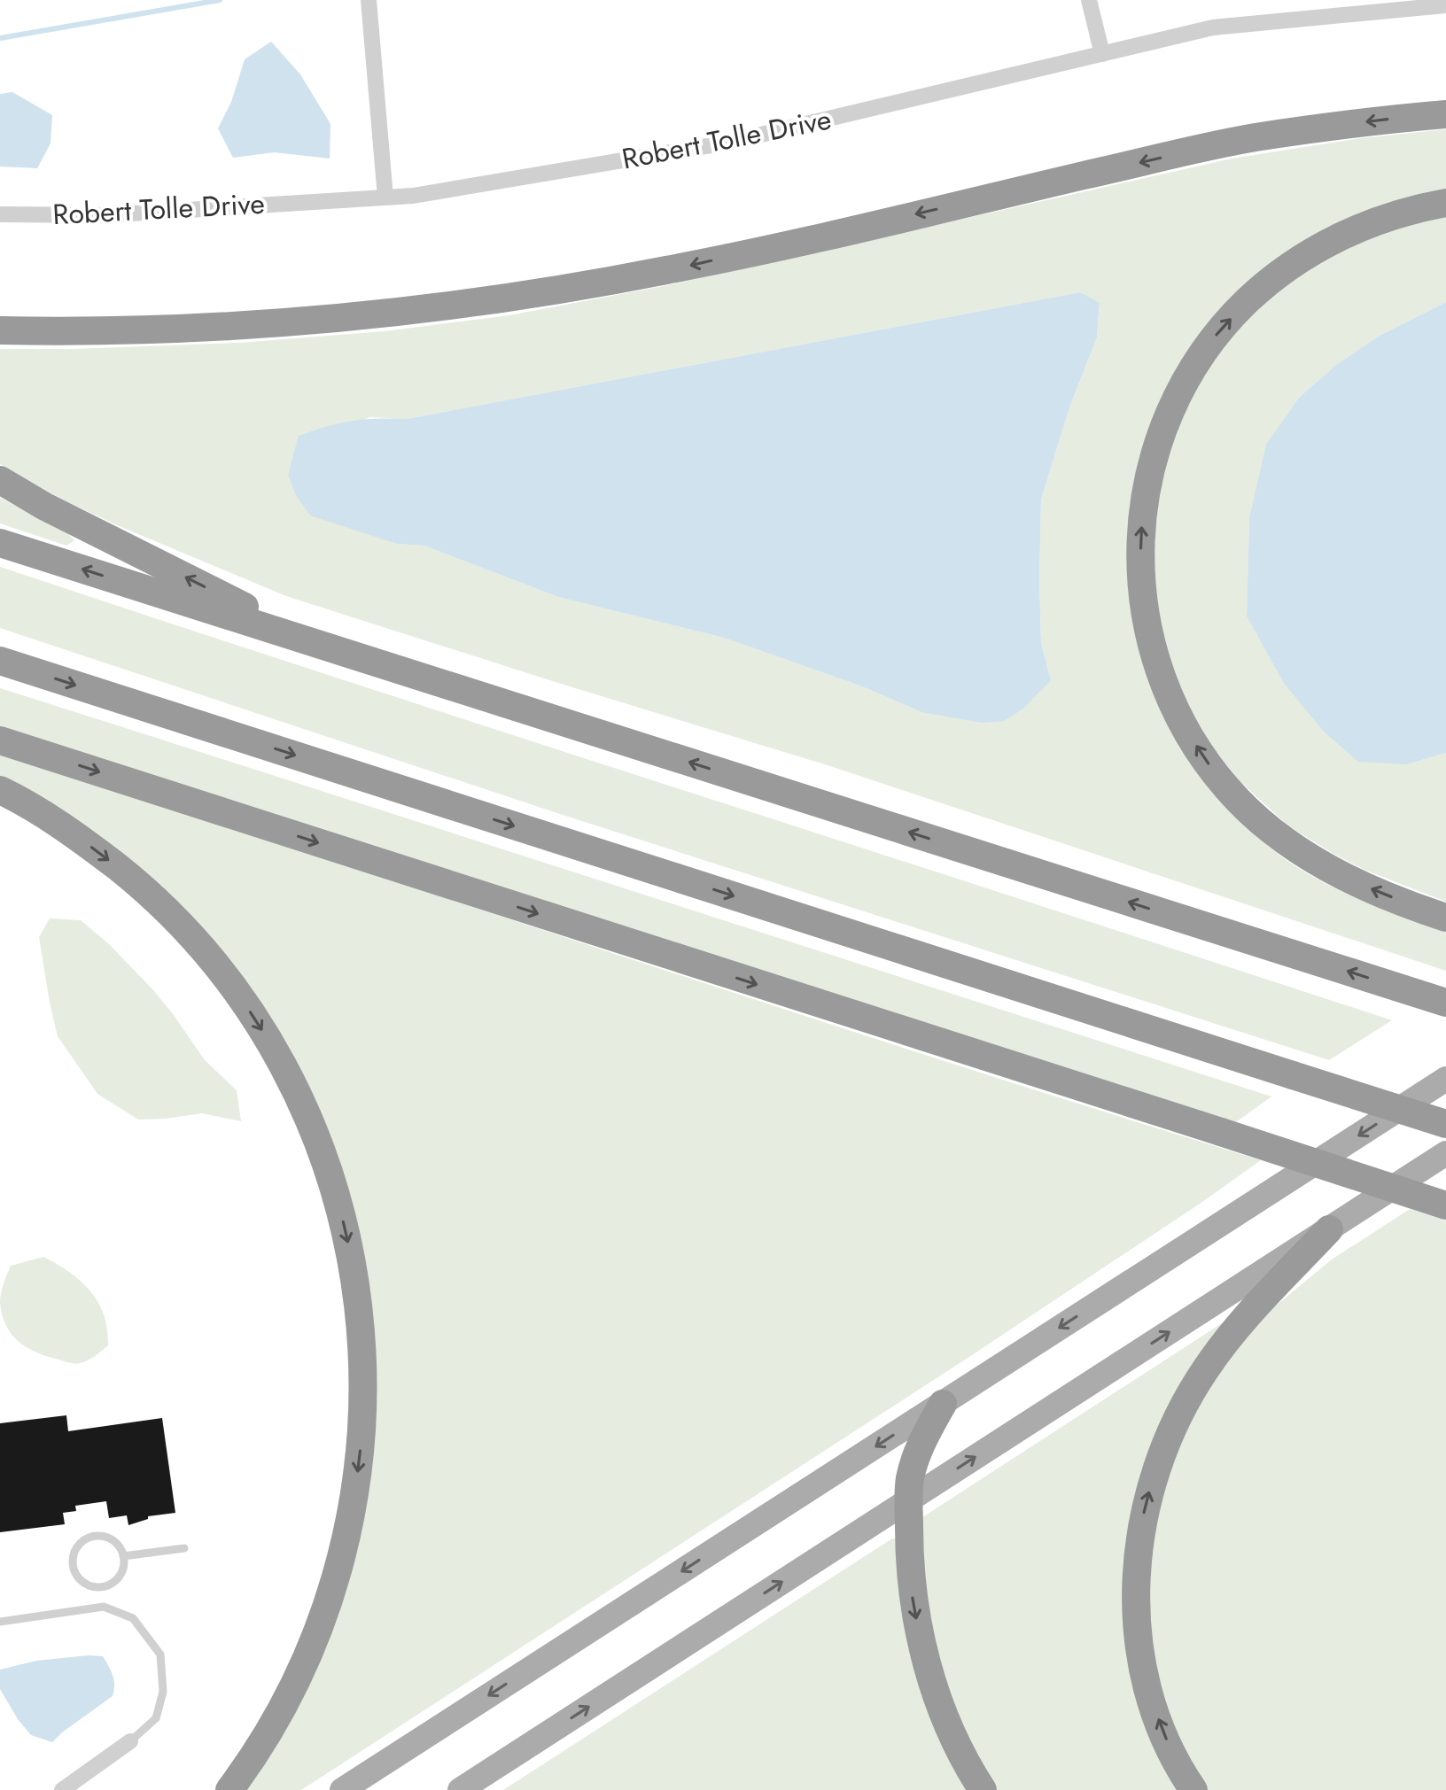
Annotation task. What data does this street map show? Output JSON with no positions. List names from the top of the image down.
{
  "streets": {
    "street": ["Robert Tolle Drive"]
  }
}
